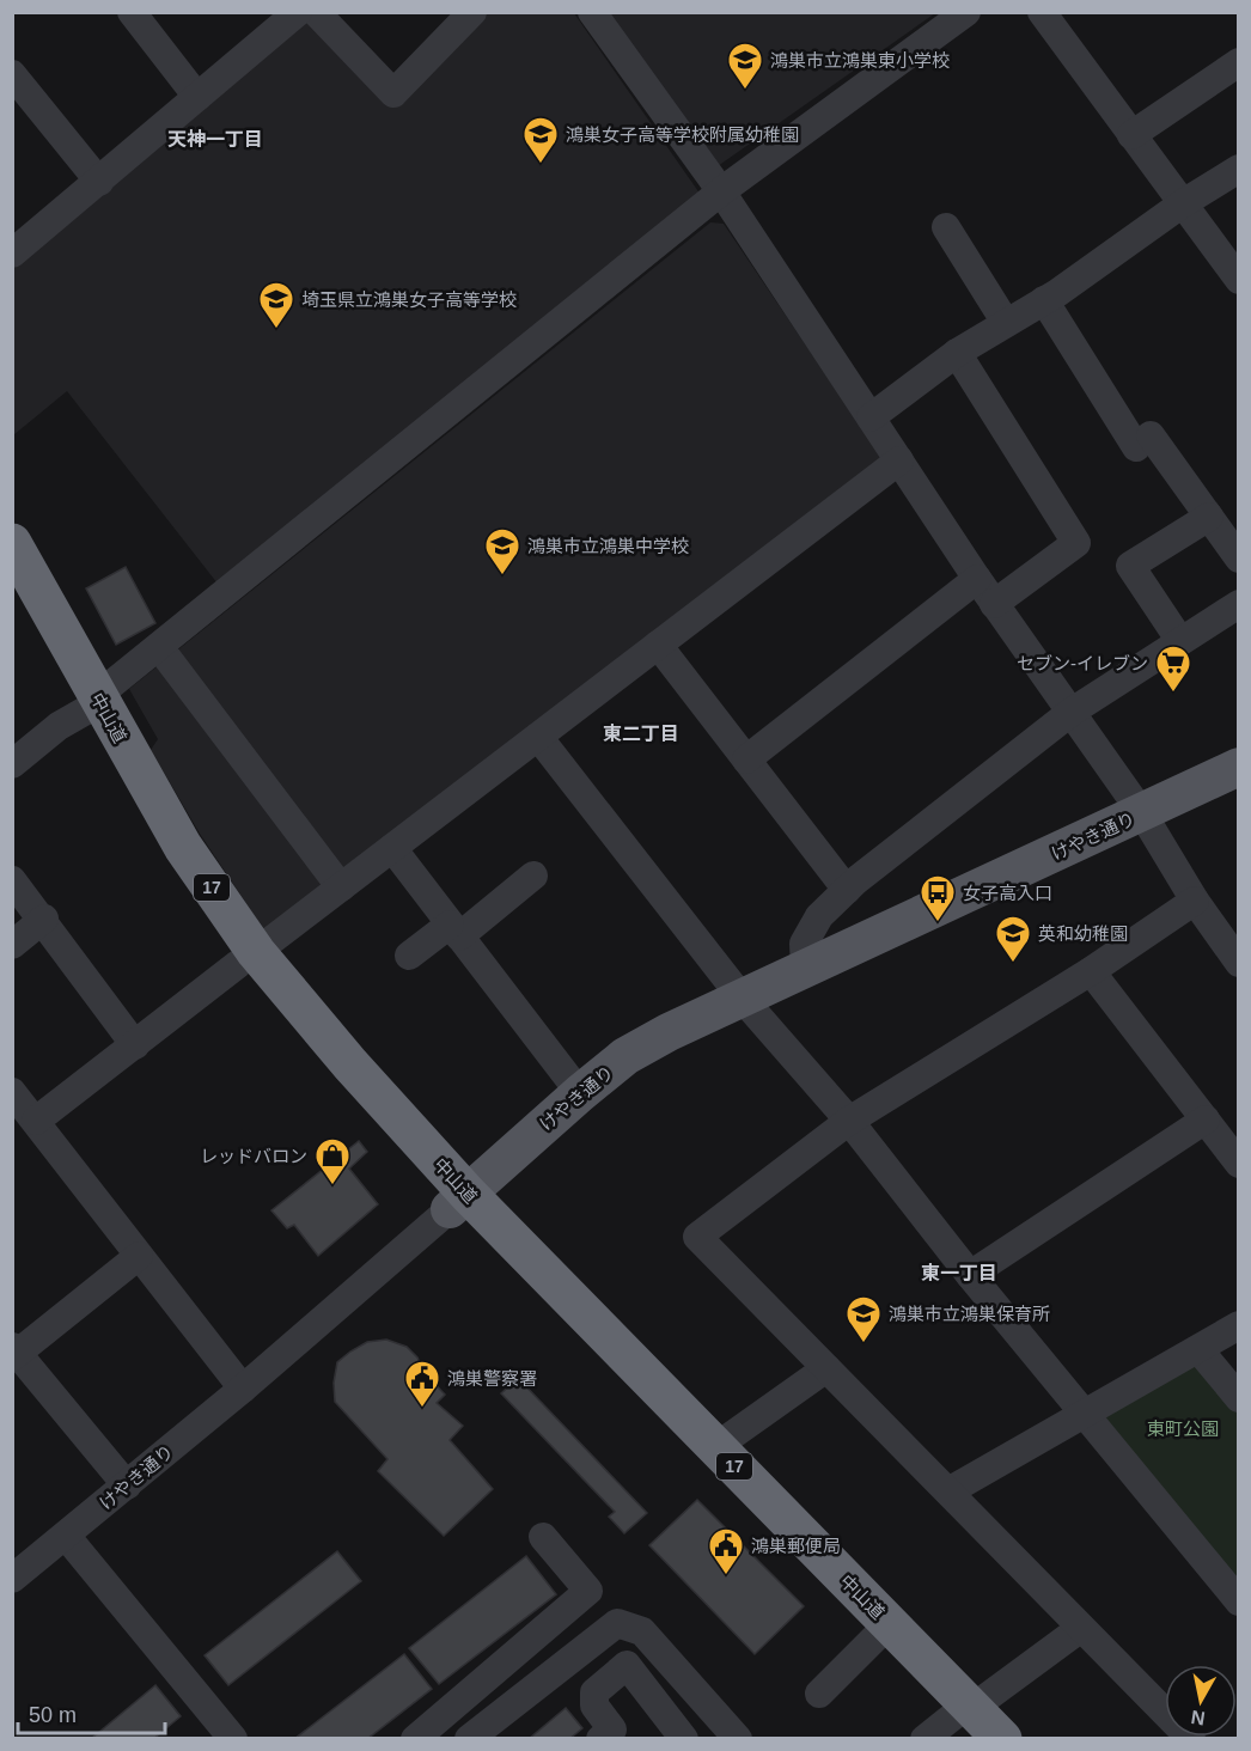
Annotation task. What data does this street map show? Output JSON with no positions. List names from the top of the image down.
{
  "streets": {
    "highway": ["中山道", "17"],
    "main road": ["けやき通り"]
  },
  "crossings": [
    ["中山道", "けやき通り"]
  ],
  "districts": ["天神一丁目", "東二丁目", "東一丁目"],
  "parks": ["東町公園"],
  "places": {
    "school or university": [
      "鴻巣市立鴻巣東小学校",
      "鴻巣女子高等学校附属幼稚園",
      "埼玉県立鴻巣女子高等学校",
      "鴻巣市立鴻巣中学校",
      "英和幼稚園",
      "鴻巣市立鴻巣保育所"
    ],
    "supermarket": ["セブン-イレブン"],
    "bus stop": ["女子高入口"],
    "shop": ["レッドバロン"],
    "public building": ["鴻巣警察署", "鴻巣郵便局"]
  },
  "scale_bar": "50 m",
  "north": "bottom"
}
